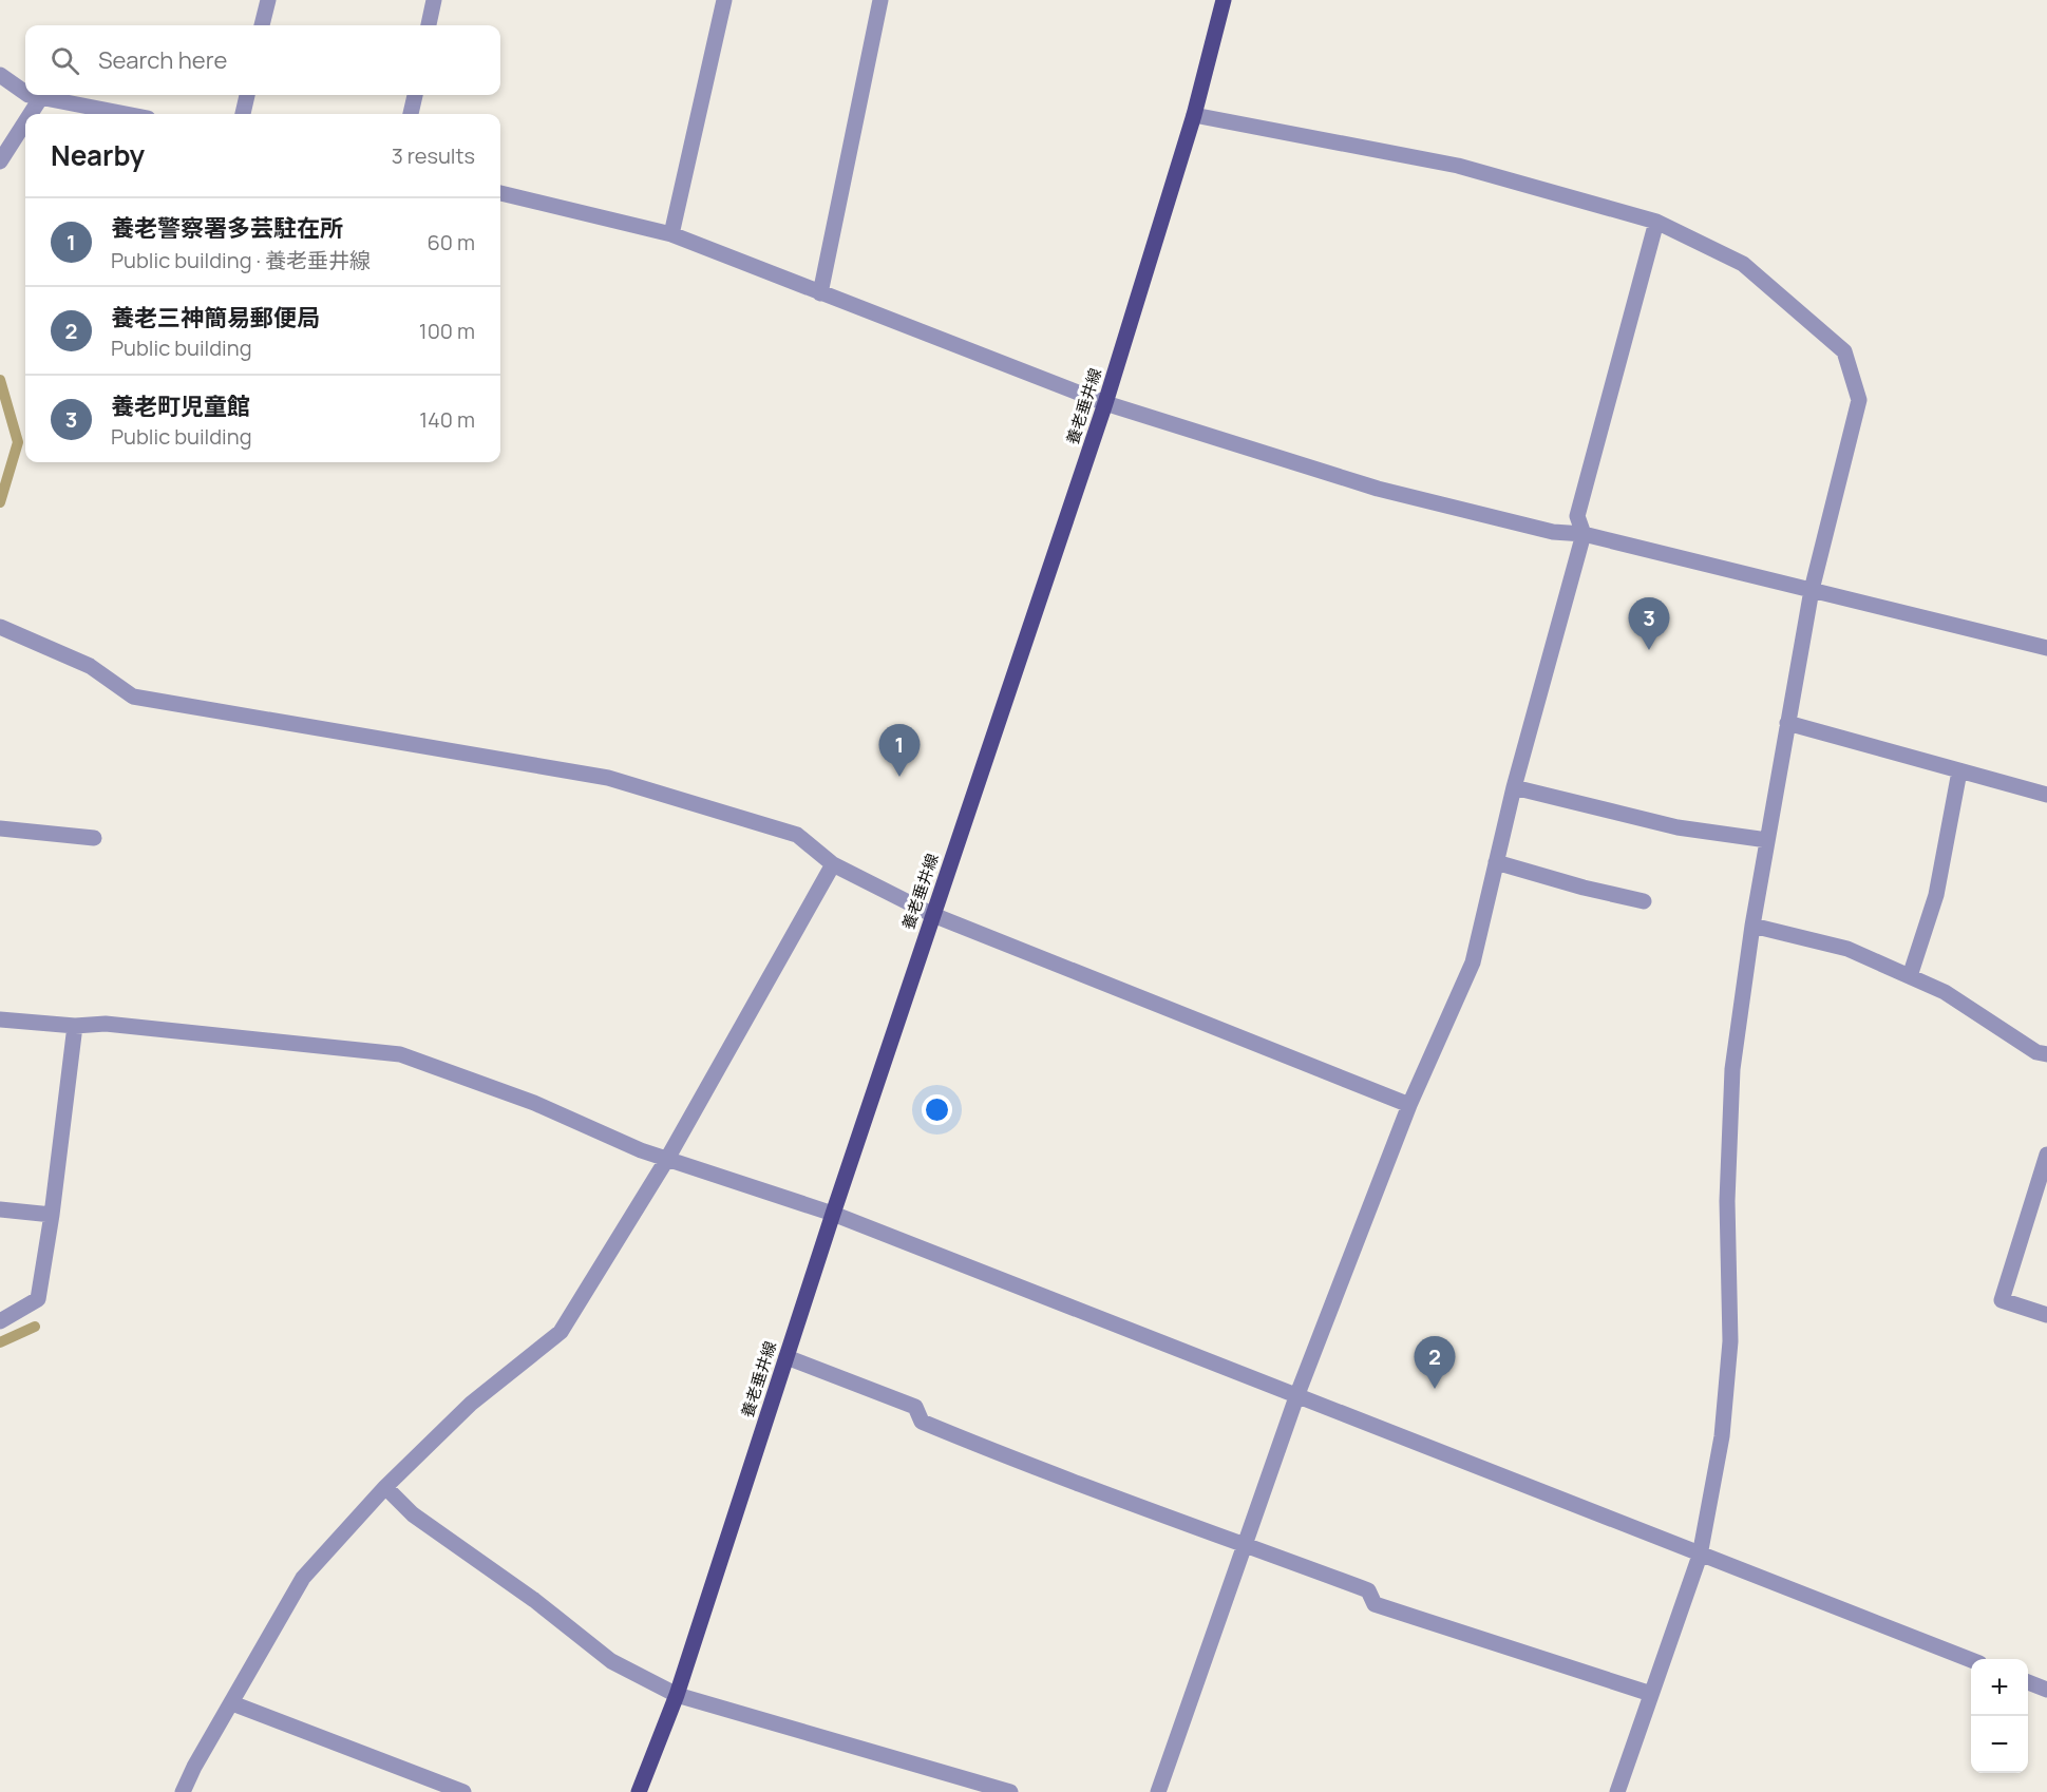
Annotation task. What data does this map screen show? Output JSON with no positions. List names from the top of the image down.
{
  "streets": {
    "main road": ["養老垂井線"]
  },
  "page": {
    "search": "Search here",
    "heading": ["Nearby", "3 results"],
    "list": [
      {
        "mark": "1",
        "name": "養老警察署多芸駐在所",
        "note": "Public building · 養老垂井線",
        "value": "60 m"
      },
      {
        "mark": "2",
        "name": "養老三神簡易郵便局",
        "note": "Public building",
        "value": "100 m"
      },
      {
        "mark": "3",
        "name": "養老町児童館",
        "note": "Public building",
        "value": "140 m"
      }
    ],
    "pins": ["3", "1", "2"],
    "map_buttons": ["+", "−"]
  }
}
